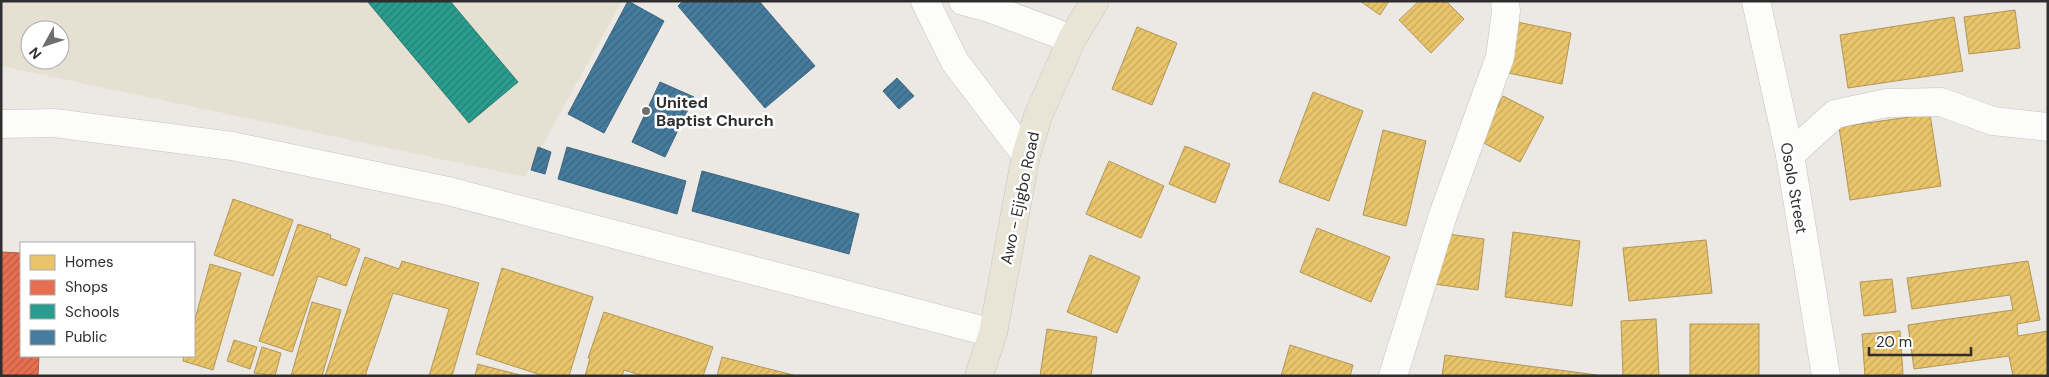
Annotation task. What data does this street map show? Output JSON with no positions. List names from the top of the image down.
{
  "streets": {
    "main road": ["Awo - Ejigbo Road"],
    "street": ["Osolo Street"]
  },
  "places": ["United Baptist Church"],
  "legend": [
    "Homes",
    "Shops",
    "Schools",
    "Public"
  ],
  "scale_bar": "20 m",
  "north": "bottom left"
}
